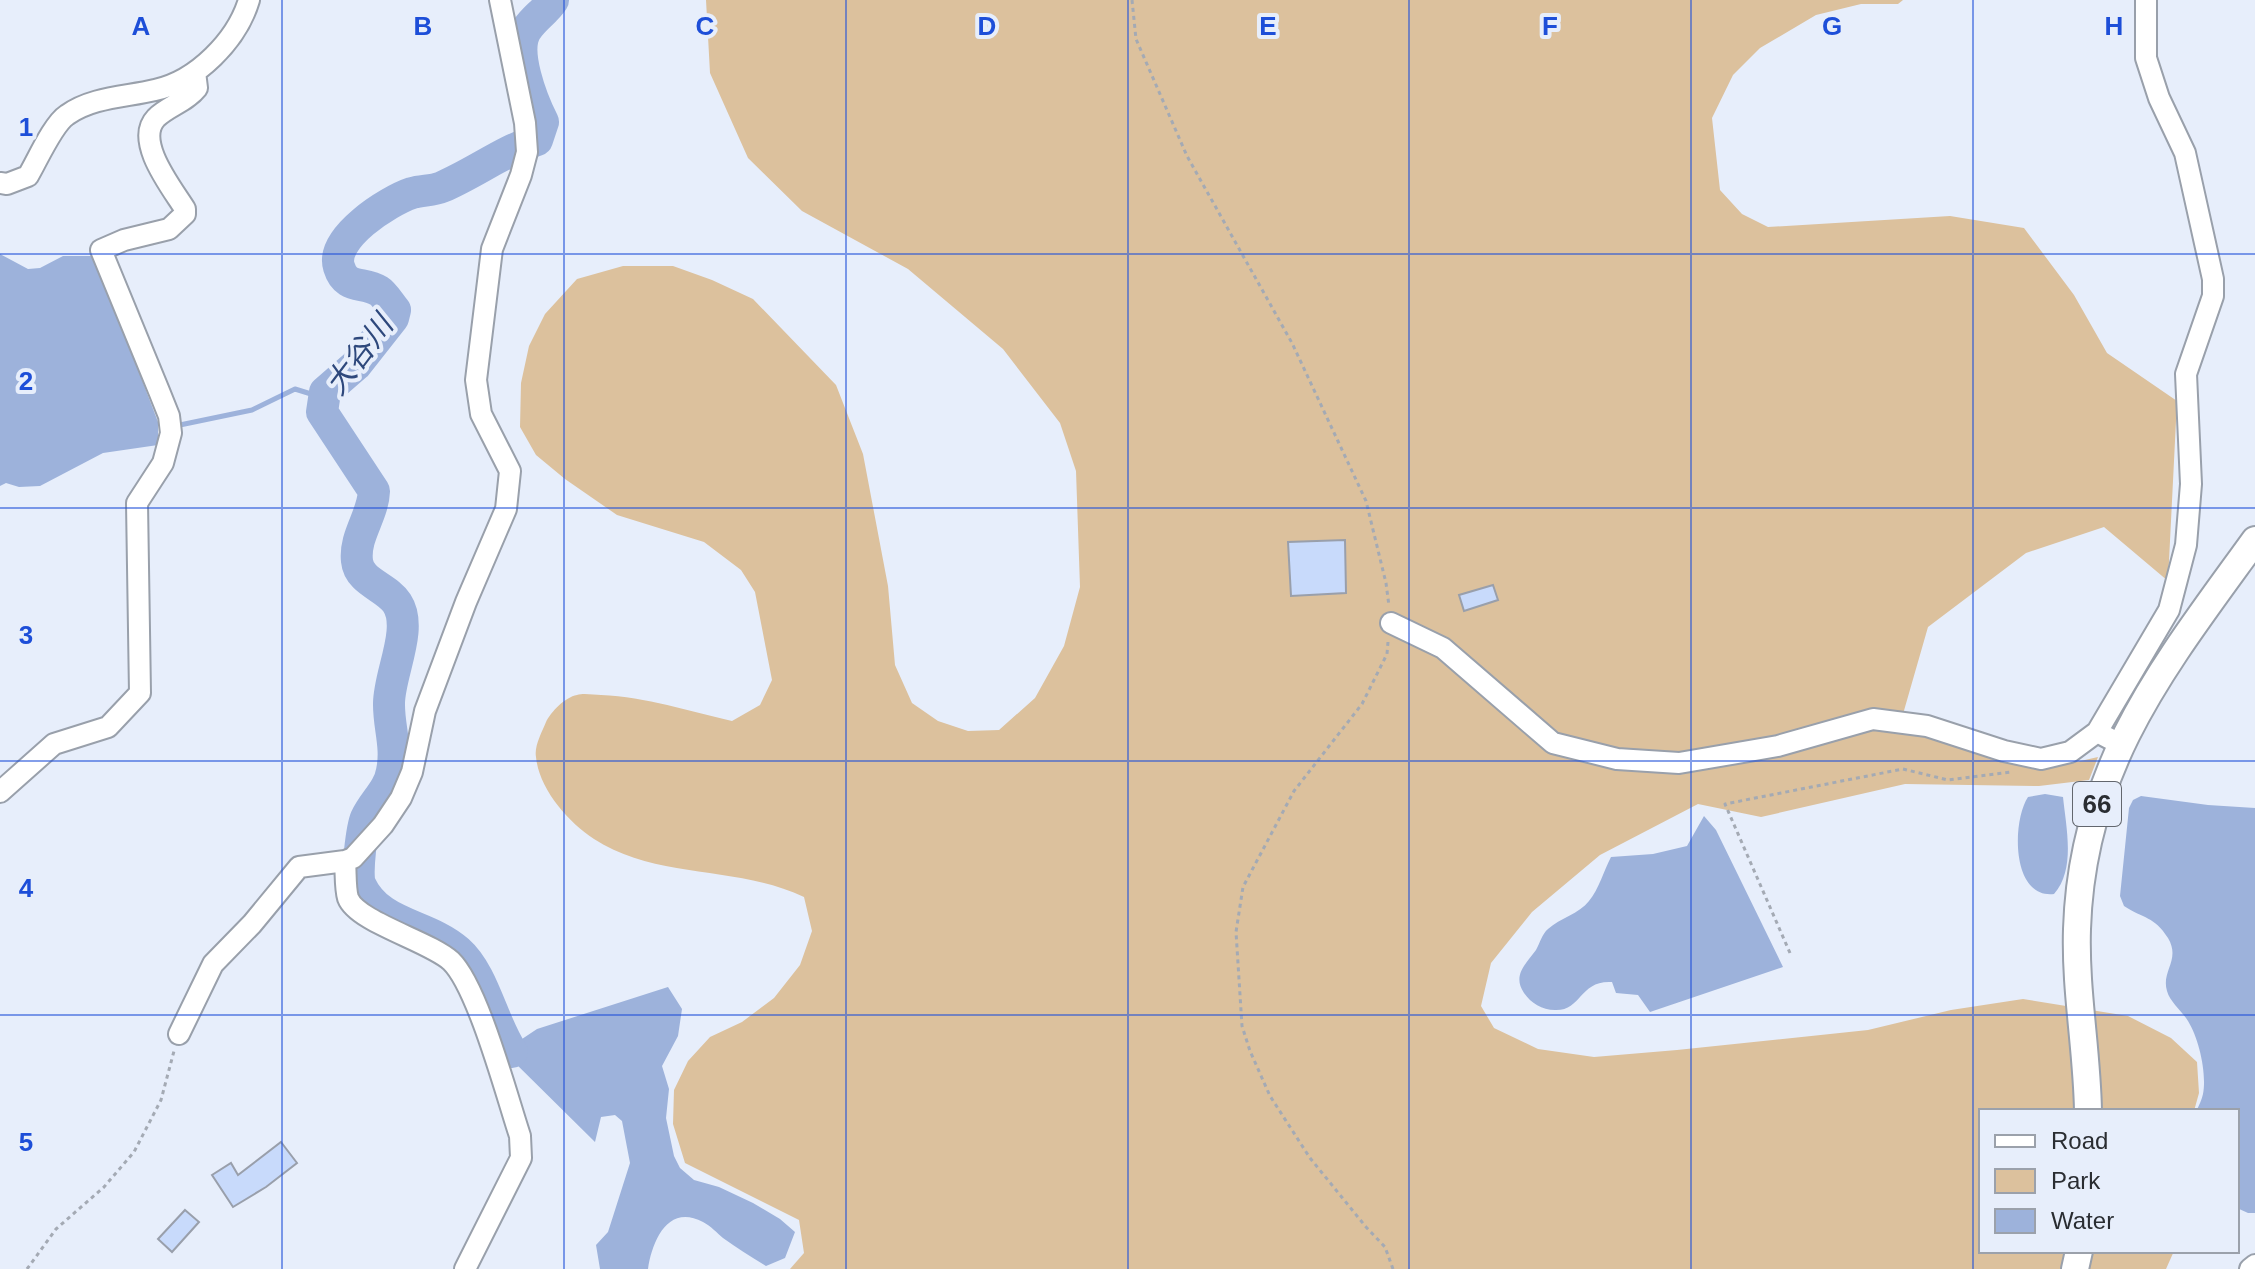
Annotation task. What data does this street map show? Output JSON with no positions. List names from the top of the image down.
{
  "streets": {
    "main road": ["66"]
  },
  "water": ["大谷川"],
  "legend": ["Road", "Park", "Water"],
  "grid": {
    "columns": [
      "A",
      "B",
      "C",
      "D",
      "E",
      "F",
      "G",
      "H"
    ],
    "rows": [
      "1",
      "2",
      "3",
      "4",
      "5"
    ]
  }
}
